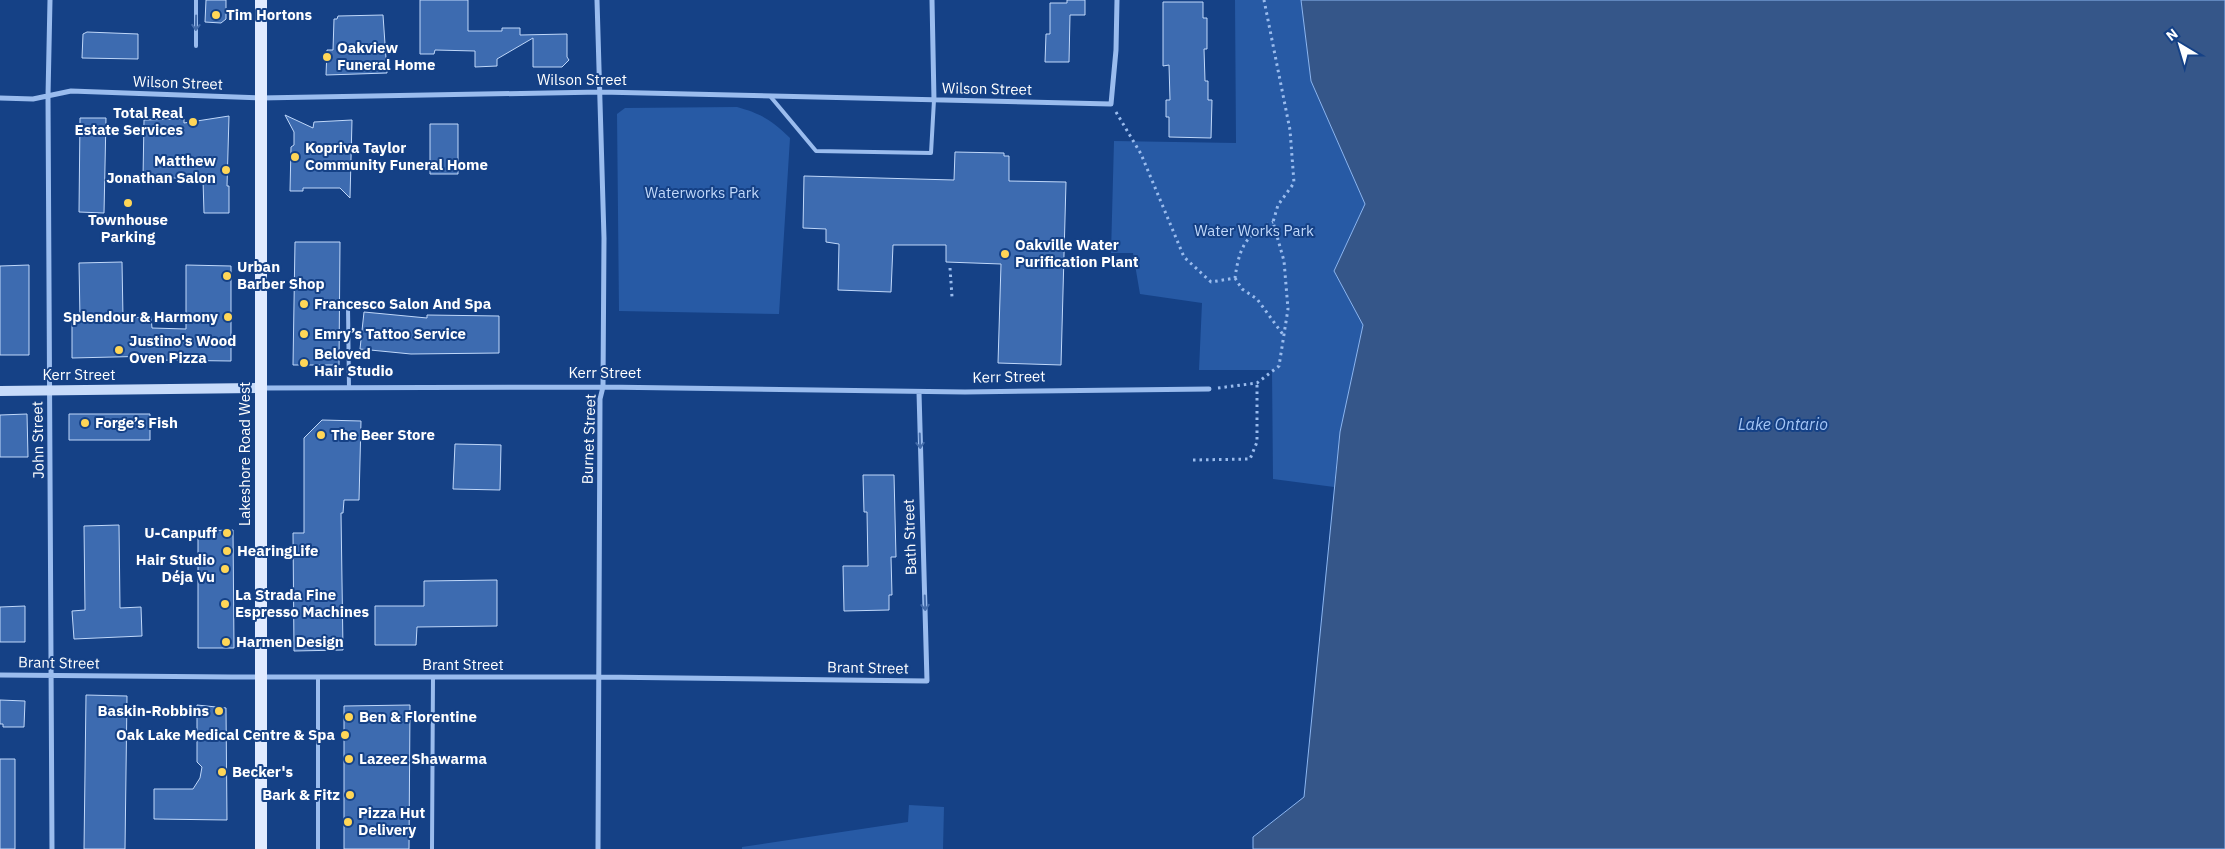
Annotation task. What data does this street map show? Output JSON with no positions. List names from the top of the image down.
{
  "streets": {
    "main road": ["Kerr Street", "Lakeshore Road West"],
    "street": [
      "Wilson Street",
      "Burnet Street",
      "John Street",
      "Bath Street",
      "Brant Street"
    ]
  },
  "crossings": [
    ["Wilson Street", "Burnet Street"],
    ["Wilson Street", "John Street"],
    ["Wilson Street", "Lakeshore Road West"],
    ["Kerr Street", "Burnet Street"],
    ["Kerr Street", "John Street"],
    ["Kerr Street", "Lakeshore Road West"],
    ["Kerr Street", "Bath Street"],
    ["Burnet Street", "Brant Street"],
    ["John Street", "Brant Street"],
    ["Lakeshore Road West", "Brant Street"],
    ["Bath Street", "Brant Street"]
  ],
  "one_way": ["Bath Street"],
  "water": ["Lake Ontario"],
  "parks": ["Waterworks Park", "Water Works Park"],
  "places": [
    "Tim Hortons",
    "Oakview Funeral Home",
    "Total Real Estate Services",
    "Kopriva Taylor Community Funeral Home",
    "Matthew Jonathan Salon",
    "Townhouse Parking",
    "Oakville Water Purification Plant",
    "Urban Barber Shop",
    "Francesco Salon And Spa",
    "Splendour & Harmony",
    "Emry’s Tattoo Service",
    "Justino's Wood Oven Pizza",
    "Beloved Hair Studio",
    "Forge’s Fish",
    "The Beer Store",
    "U-Canpuff",
    "HearingLife",
    "Hair Studio Déja Vu",
    "La Strada Fine Espresso Machines",
    "Harmen Design",
    "Baskin-Robbins",
    "Ben & Florentine",
    "Oak Lake Medical Centre & Spa",
    "Lazeez Shawarma",
    "Becker's",
    "Bark & Fitz",
    "Pizza Hut Delivery"
  ],
  "north": "top left"
}
